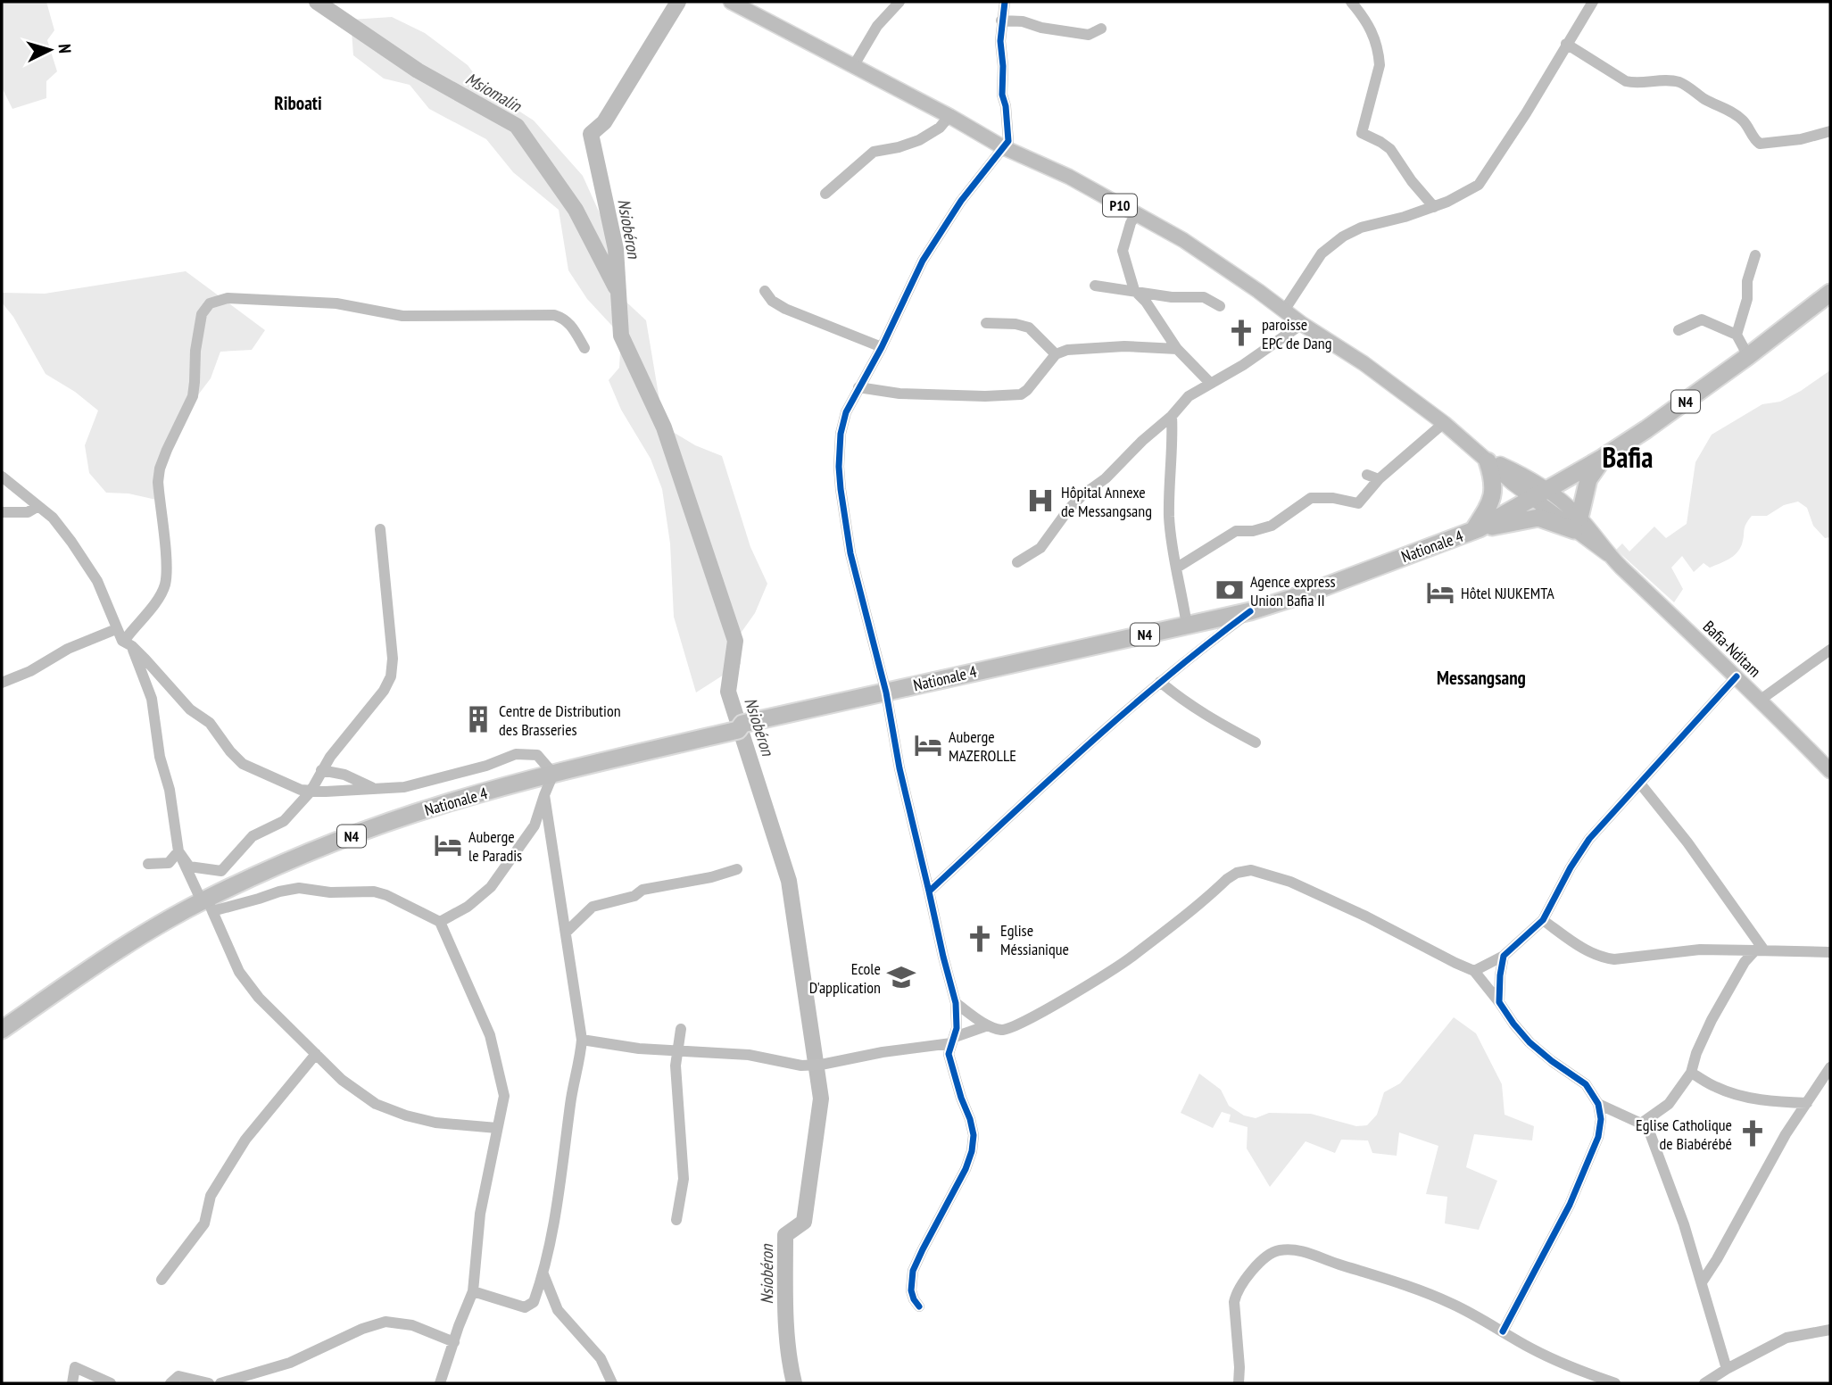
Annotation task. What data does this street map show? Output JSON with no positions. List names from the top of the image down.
{
  "streets": {
    "highway": ["N4", "Nationale 4"],
    "main road": ["P10", "Bafia-Nditam"]
  },
  "crossings": [
    ["P10", "Nationale 4"],
    ["P10", "Bafia-Nditam"],
    ["Nationale 4", "Bafia-Nditam"]
  ],
  "districts": ["Riboati", "Bafia", "Messangsang"],
  "water": ["Msiomalin", "Nsiobéron"],
  "places": {
    "church": ["paroisse EPC de Dang", "Eglise Méssianique", "Eglise Catholique de Biabérébé"],
    "hospital": ["Hôpital Annexe de Messangsang"],
    "bank": ["Agence express Union Bafia II"],
    "hotel": ["Hôtel NJUKEMTA", "Auberge MAZEROLLE", "Auberge le Paradis"],
    "building": ["Centre de Distribution des Brasseries"],
    "school or university": ["Ecole D'application"]
  },
  "north": "right"
}
